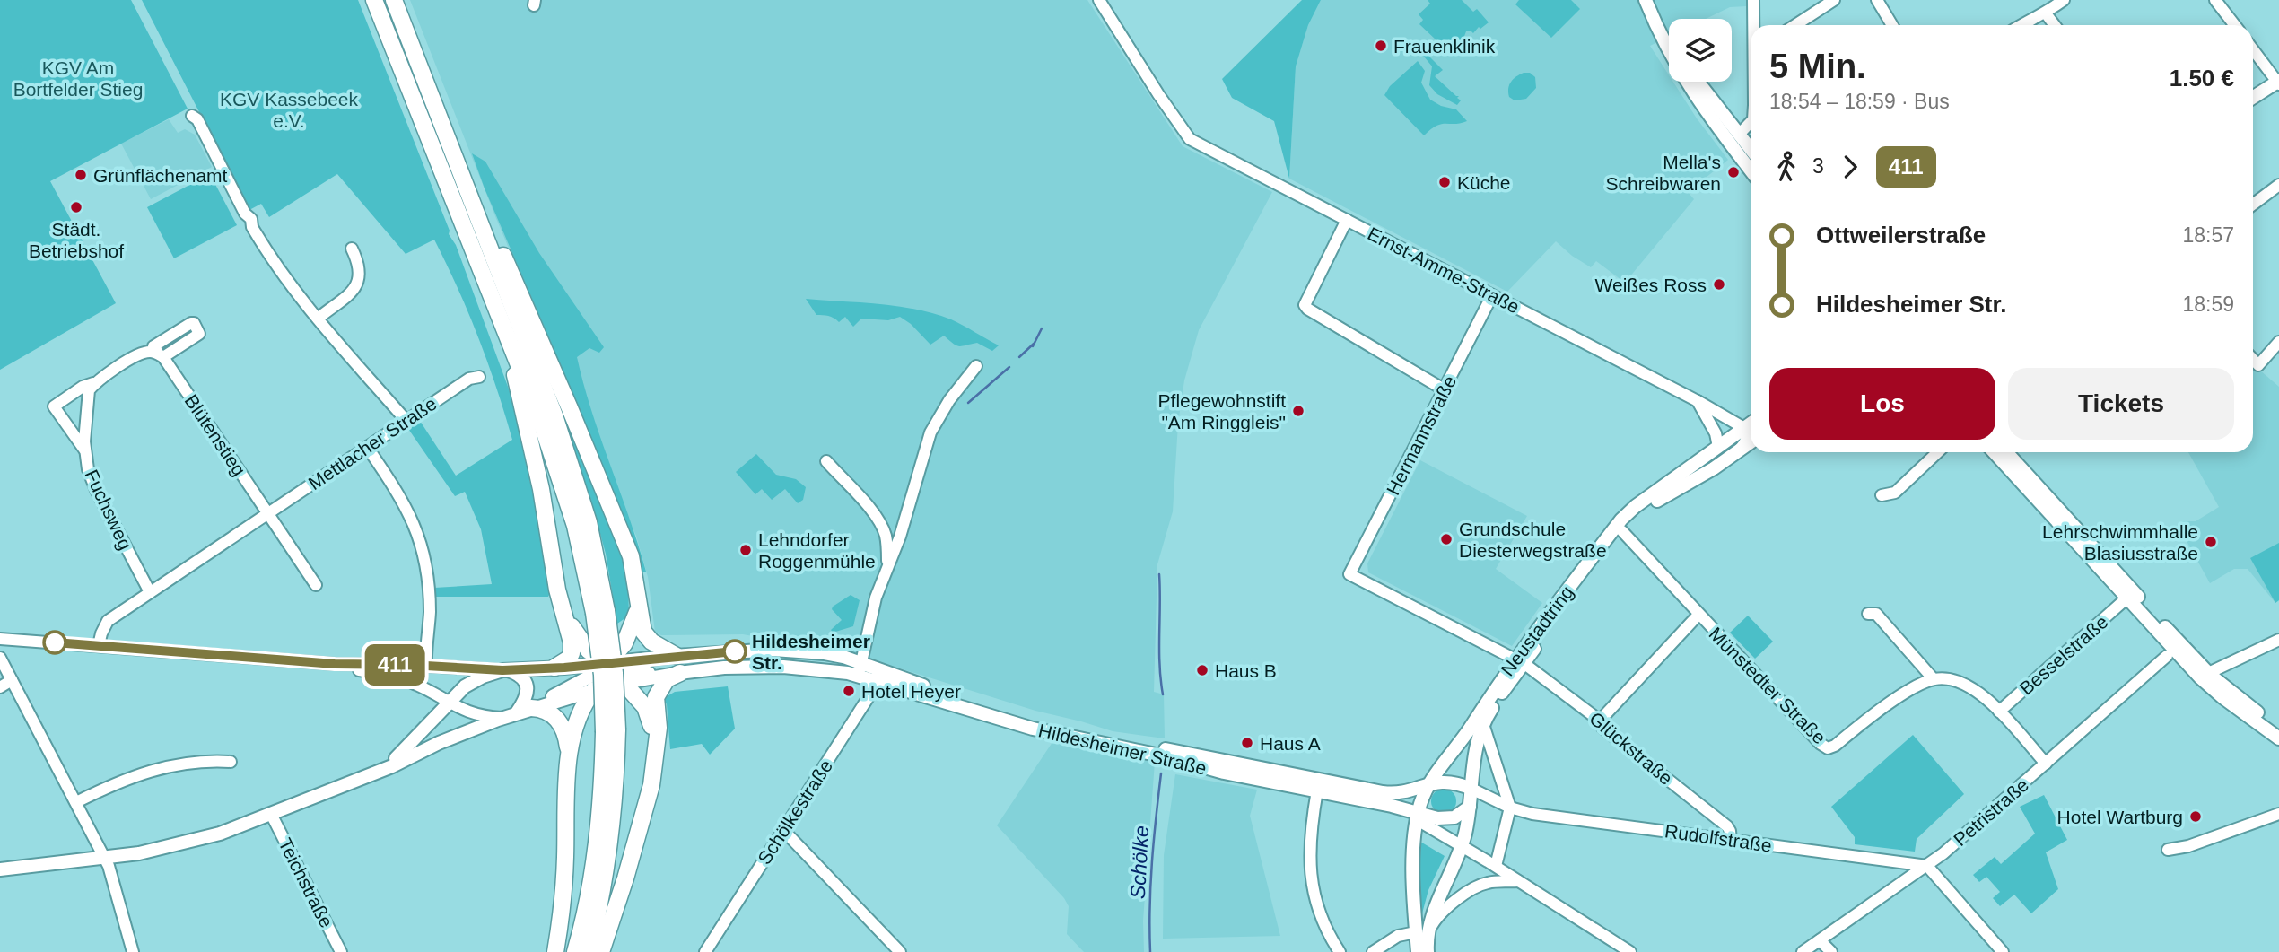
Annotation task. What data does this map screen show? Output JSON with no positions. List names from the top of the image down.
{
  "streets": {
    "main road": ["Neustadtring", "Hildesheimer Straße"],
    "street": [
      "Ernst-Amme-Straße",
      "Blütenstieg",
      "Hermannstraße",
      "Mettlacher Straße",
      "Fuchsweg",
      "Besselstraße",
      "Münstedter Straße",
      "Glückstraße",
      "Schölkestraße",
      "Petristraße",
      "Rudolfstraße",
      "Teichstraße"
    ]
  },
  "crossings": [
    ["Ernst-Amme-Straße", "Hermannstraße"],
    ["Ernst-Amme-Straße", "Neustadtring"],
    ["Blütenstieg", "Mettlacher Straße"],
    ["Blütenstieg", "Fuchsweg"],
    ["Hermannstraße", "Glückstraße"],
    ["Mettlacher Straße", "Fuchsweg"],
    ["Neustadtring", "Münstedter Straße"],
    ["Neustadtring", "Glückstraße"],
    ["Neustadtring", "Hildesheimer Straße"],
    ["Neustadtring", "Rudolfstraße"],
    ["Glückstraße", "Rudolfstraße"],
    ["Hildesheimer Straße", "Schölkestraße"],
    ["Hildesheimer Straße", "Rudolfstraße"],
    ["Petristraße", "Rudolfstraße"]
  ],
  "water": ["Schölke"],
  "parks": ["KGV Am Bortfelder Stieg", "KGV Kassebeek e.V."],
  "places": [
    "Frauenklinik",
    "Mella's Schreibwaren",
    "Grünflächenamt",
    "Küche",
    "Städt. Betriebshof",
    "Weißes Ross",
    "Pflegewohnstift \"Am Ringgleis\"",
    "Grundschule Diesterwegstraße",
    "Lehrschwimmhalle Blasiusstraße",
    "Lehndorfer Roggenmühle",
    "Hildesheimer Str.",
    "Haus B",
    "Hotel Heyer",
    "Haus A",
    "Hotel Wartburg"
  ],
  "lines": ["bus line 411"],
  "page": {
    "on_map": "411",
    "heading": ["5 Min.", "18:54 – 18:59 · Bus", "1.50 €"],
    "legs": ["3", "411"],
    "list": [
      {
        "name": "Ottweilerstraße",
        "value": "18:57"
      },
      {
        "name": "Hildesheimer Str.",
        "value": "18:59"
      }
    ],
    "buttons": ["Los", "Tickets"]
  }
}
